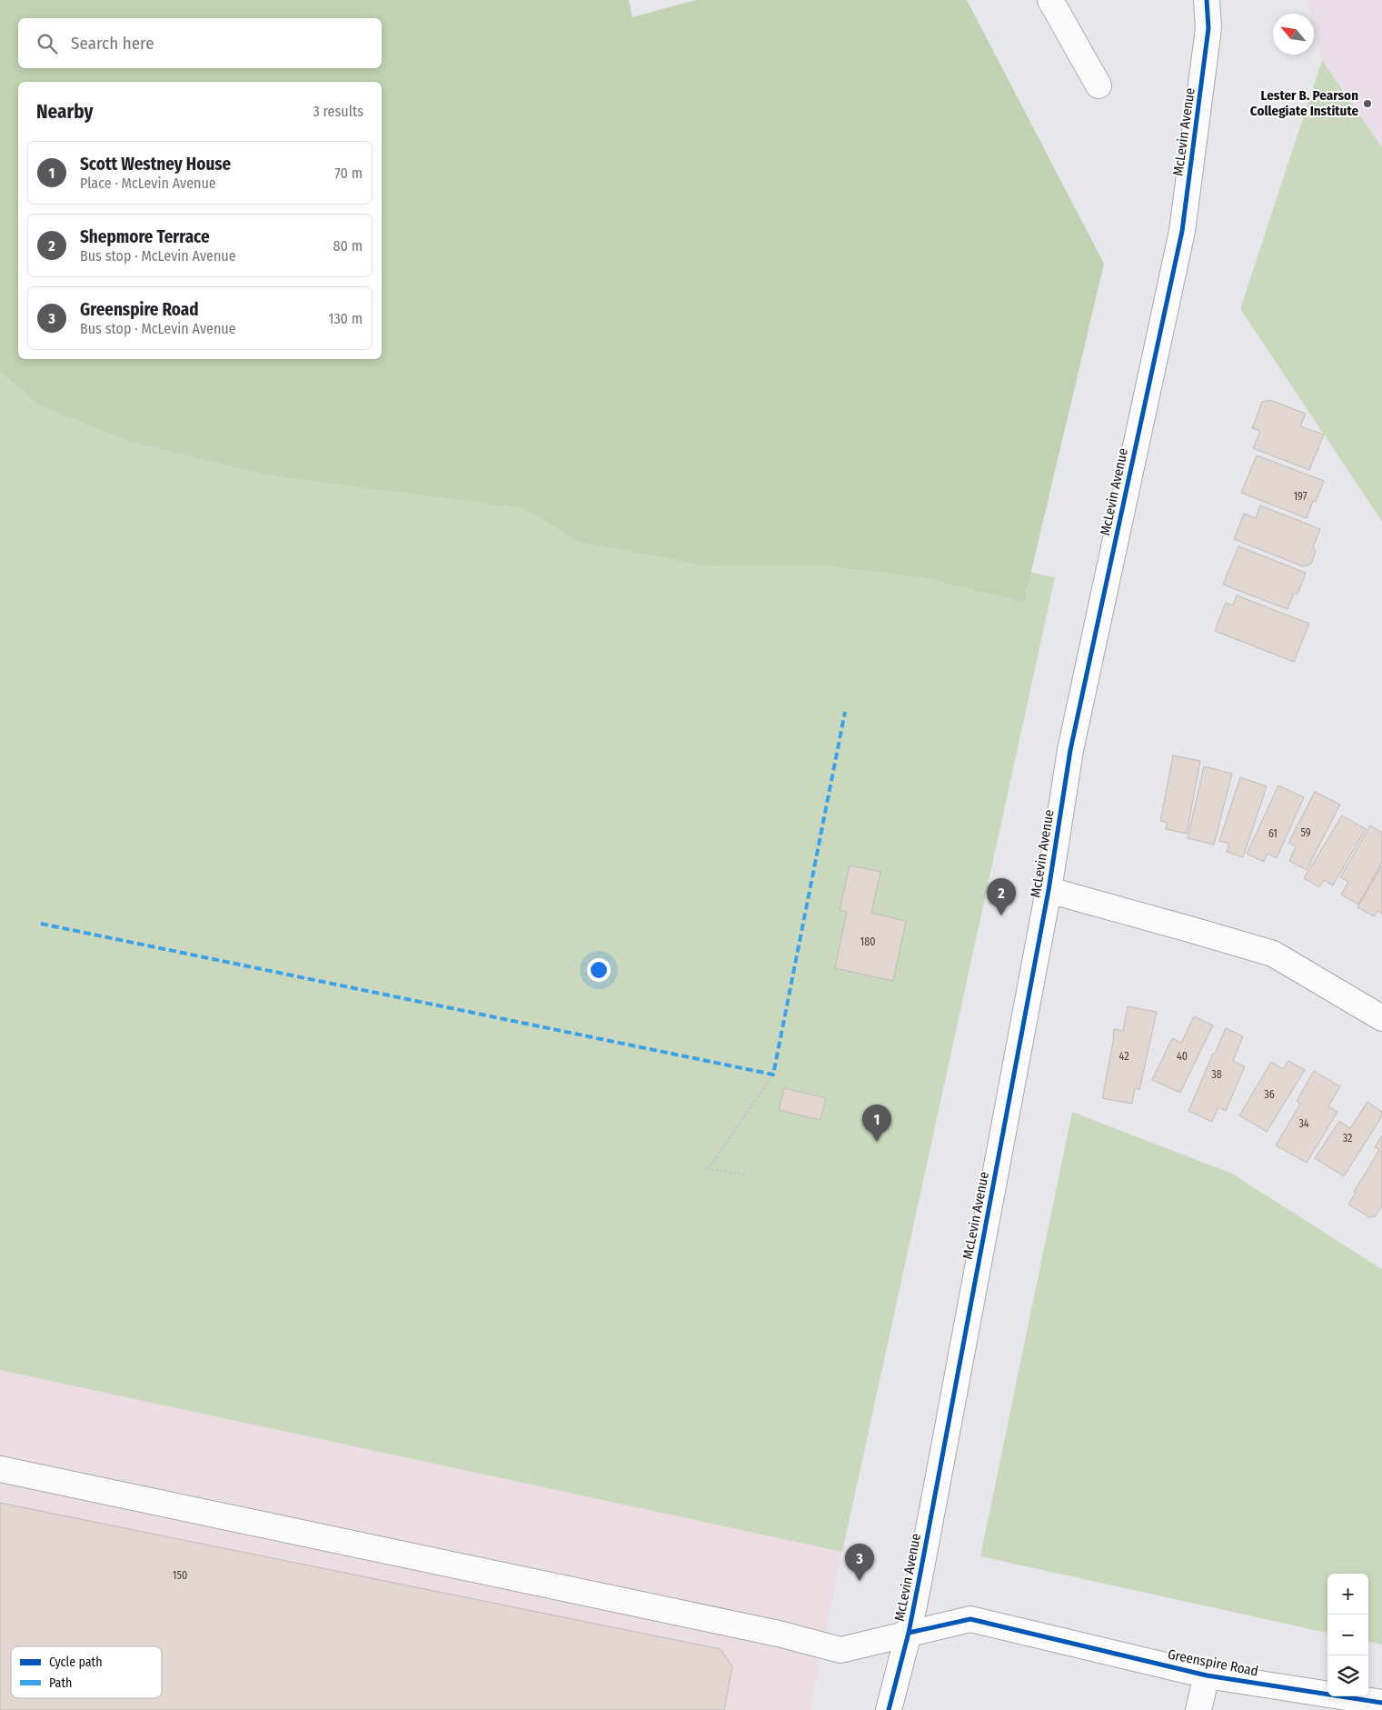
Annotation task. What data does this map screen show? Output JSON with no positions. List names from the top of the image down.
{
  "streets": {
    "street": ["McLevin Avenue", "Greenspire Road"]
  },
  "crossings": [
    ["McLevin Avenue", "Greenspire Road"]
  ],
  "places": ["Lester B. Pearson Collegiate Institute"],
  "house_numbers": [
    "197",
    "59",
    "61",
    "180",
    "42",
    "40",
    "38",
    "36",
    "34",
    "32",
    "150"
  ],
  "legend": ["Cycle path", "Path"],
  "north": "top left",
  "page": {
    "search": "Search here",
    "heading": ["Nearby", "3 results"],
    "list": [
      {
        "mark": "1",
        "name": "Scott Westney House",
        "note": "Place · McLevin Avenue",
        "value": "70 m"
      },
      {
        "mark": "2",
        "name": "Shepmore Terrace",
        "note": "Bus stop · McLevin Avenue",
        "value": "80 m"
      },
      {
        "mark": "3",
        "name": "Greenspire Road",
        "note": "Bus stop · McLevin Avenue",
        "value": "130 m"
      }
    ],
    "pins": ["2", "1", "3"],
    "map_buttons": ["+", "−"]
  }
}
